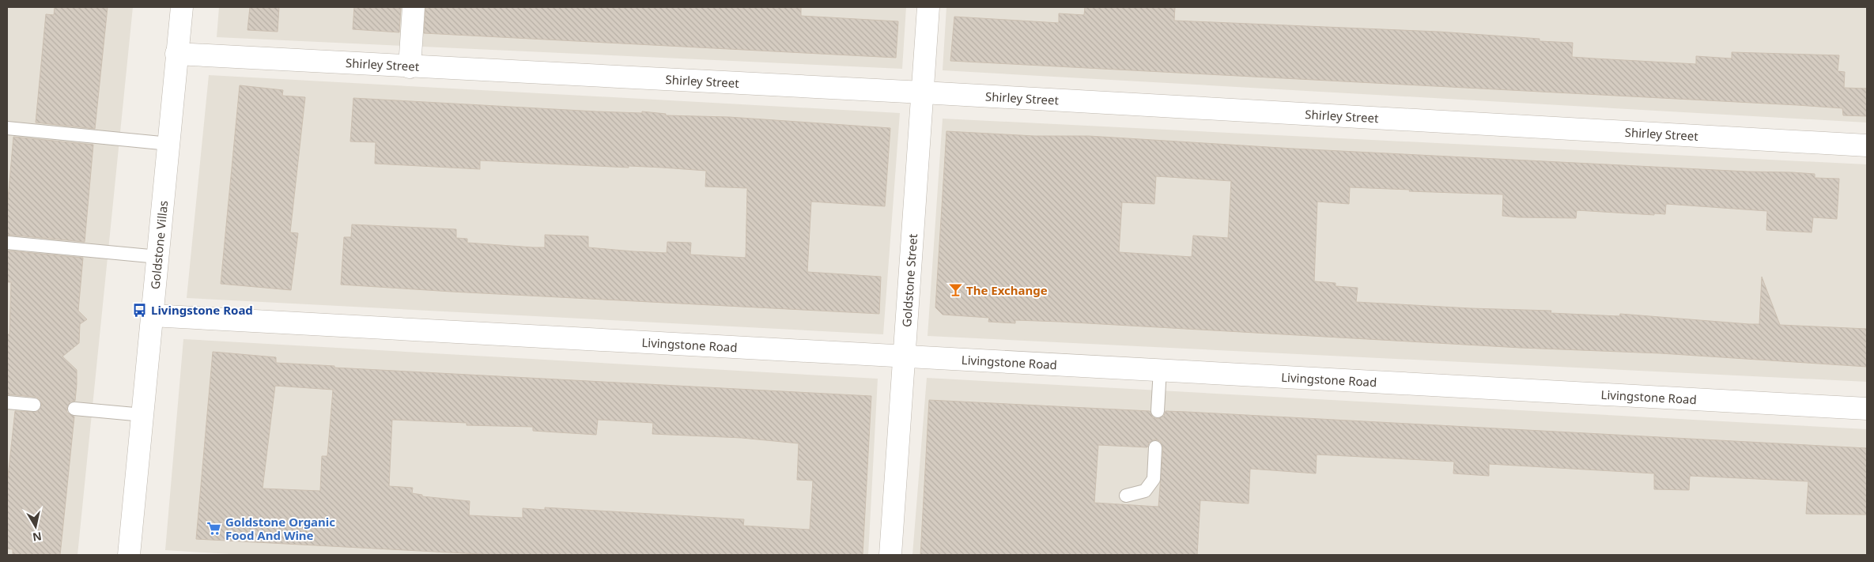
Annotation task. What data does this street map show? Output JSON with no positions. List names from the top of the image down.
{
  "streets": {
    "street": [
      "Shirley Street",
      "Goldstone Villas",
      "Goldstone Street",
      "Livingstone Road"
    ]
  },
  "crossings": [
    ["Shirley Street", "Goldstone Villas"],
    ["Shirley Street", "Goldstone Street"],
    ["Goldstone Villas", "Livingstone Road"],
    ["Goldstone Street", "Livingstone Road"]
  ],
  "places": {
    "bar": ["The Exchange"],
    "bus stop": ["Livingstone Road"],
    "supermarket": ["Goldstone Organic Food And Wine"]
  },
  "north": "bottom"
}
